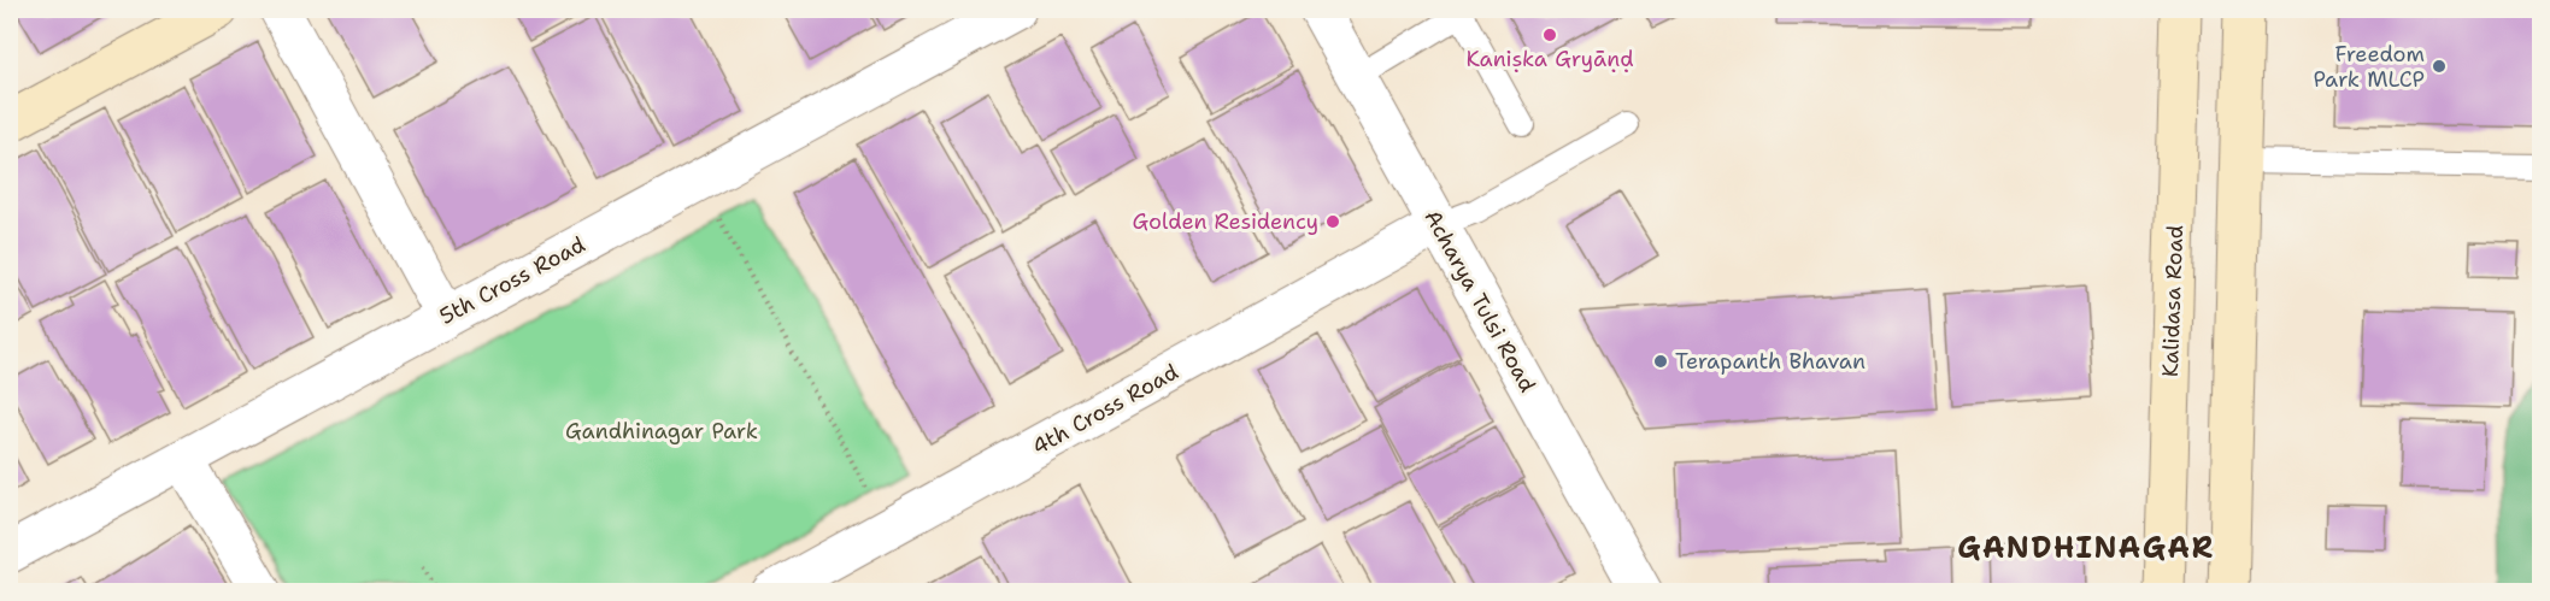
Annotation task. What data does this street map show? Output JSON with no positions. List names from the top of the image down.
{
  "streets": {
    "street": [
      "5th Cross Road",
      "Acharya Tulsi Road",
      "Kalidasa Road",
      "4th Cross Road"
    ]
  },
  "crossings": [
    ["Acharya Tulsi Road", "4th Cross Road"]
  ],
  "districts": ["GANDHINAGAR"],
  "parks": ["Gandhinagar Park"],
  "places": [
    "Kaniṣka Gryāṇḍ",
    "Freedom Park MLCP",
    "Golden Residency",
    "Terapanth Bhavan"
  ]
}
